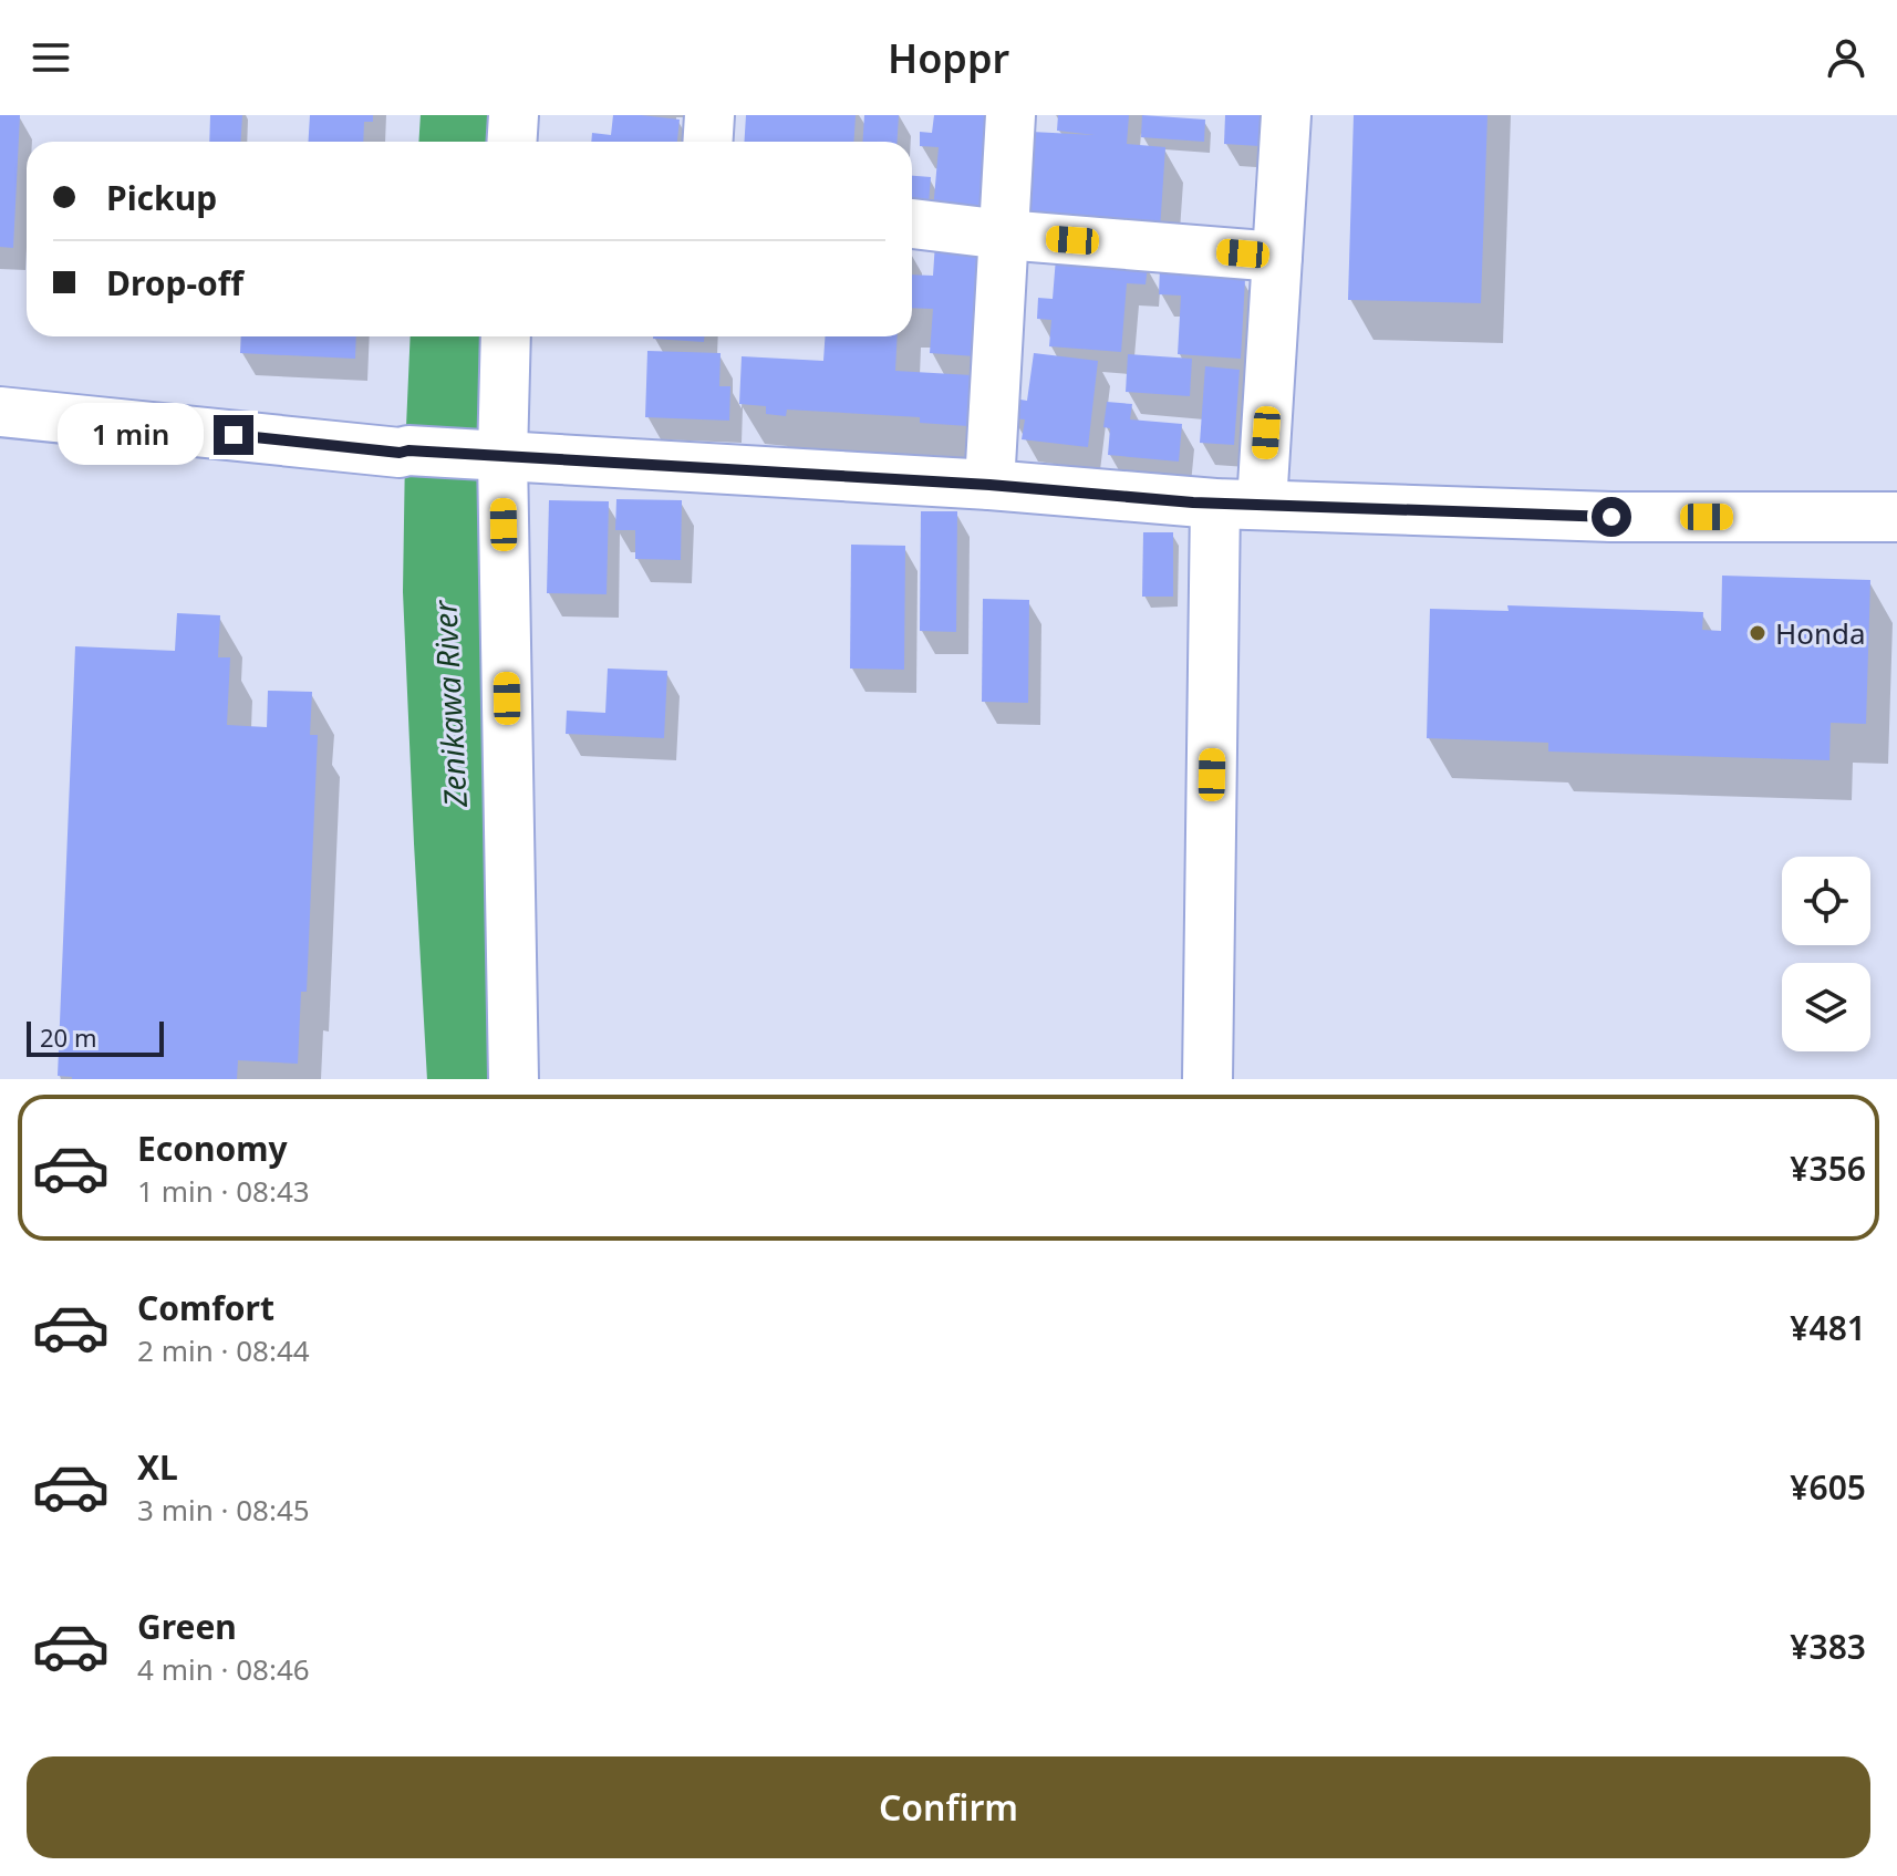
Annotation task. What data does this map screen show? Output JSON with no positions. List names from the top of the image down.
{
  "water": ["Zenikawa River"],
  "places": ["Honda"],
  "scale_bar": "20 m",
  "page": {
    "header": "Hoppr",
    "banner": ["Pickup", "Drop-off"],
    "bubble": "1 min",
    "scale": "20 m",
    "list": [
      {
        "name": "Economy",
        "note": "1 min · 08:43",
        "value": "¥356"
      },
      {
        "name": "Comfort",
        "note": "2 min · 08:44",
        "value": "¥481"
      },
      {
        "name": "XL",
        "note": "3 min · 08:45",
        "value": "¥605"
      },
      {
        "name": "Green",
        "note": "4 min · 08:46",
        "value": "¥383"
      }
    ],
    "buttons": "Confirm"
  }
}
